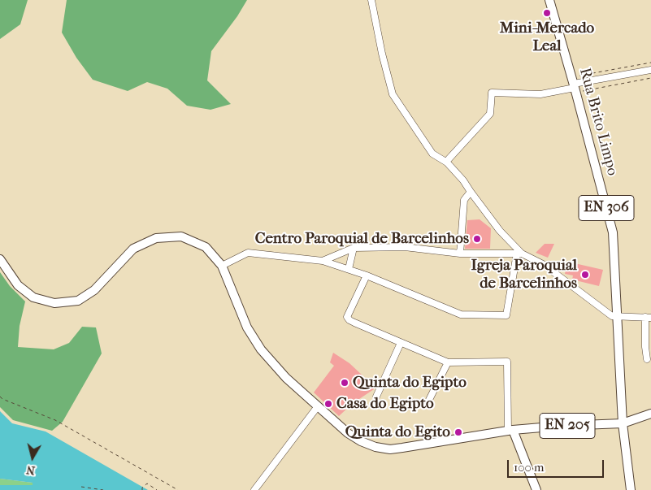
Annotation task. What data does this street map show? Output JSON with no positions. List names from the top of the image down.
{
  "streets": {
    "main road": ["Rua Brito Limpo", "EN 306", "EN 205"]
  },
  "crossings": [
    ["Rua Brito Limpo", "EN 205"]
  ],
  "places": [
    "Mini-Mercado Leal",
    "Centro Paroquial de Barcelinhos",
    "Igreja Paroquial de Barcelinhos",
    "Quinta do Egipto",
    "Casa do Egipto",
    "Quinta do Egito"
  ],
  "scale_bar": "100 m",
  "north": "bottom"
}
